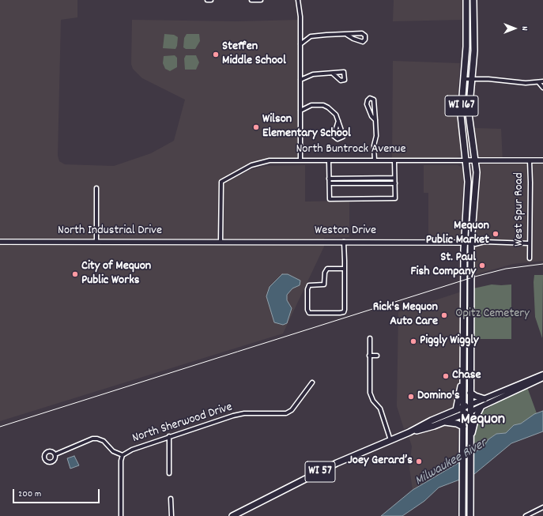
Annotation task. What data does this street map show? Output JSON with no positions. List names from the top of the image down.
{
  "streets": {
    "main road": ["WI 167", "WI 57"],
    "street": [
      "North Buntrock Avenue",
      "West Spur Road",
      "North Industrial Drive",
      "Weston Drive",
      "North Sherwood Drive"
    ]
  },
  "crossings": [
    ["WI 167", "North Buntrock Avenue"],
    ["WI 167", "Weston Drive"],
    ["WI 167", "WI 57"],
    ["North Buntrock Avenue", "West Spur Road"],
    ["North Buntrock Avenue", "North Industrial Drive"],
    ["North Buntrock Avenue", "Weston Drive"],
    ["North Industrial Drive", "Weston Drive"]
  ],
  "districts": ["Mequon"],
  "water": ["Milwaukee River"],
  "parks": ["Opitz Cemetery"],
  "places": [
    "Steffen Middle School",
    "Wilson Elementary School",
    "Mequon Public Market",
    "St. Paul Fish Company",
    "City of Mequon Public Works",
    "Rick's Mequon Auto Care",
    "Piggly Wiggly",
    "Chase",
    "Domino's",
    "Joey Gerard’s"
  ],
  "scale_bar": "200 m",
  "north": "right"
}
